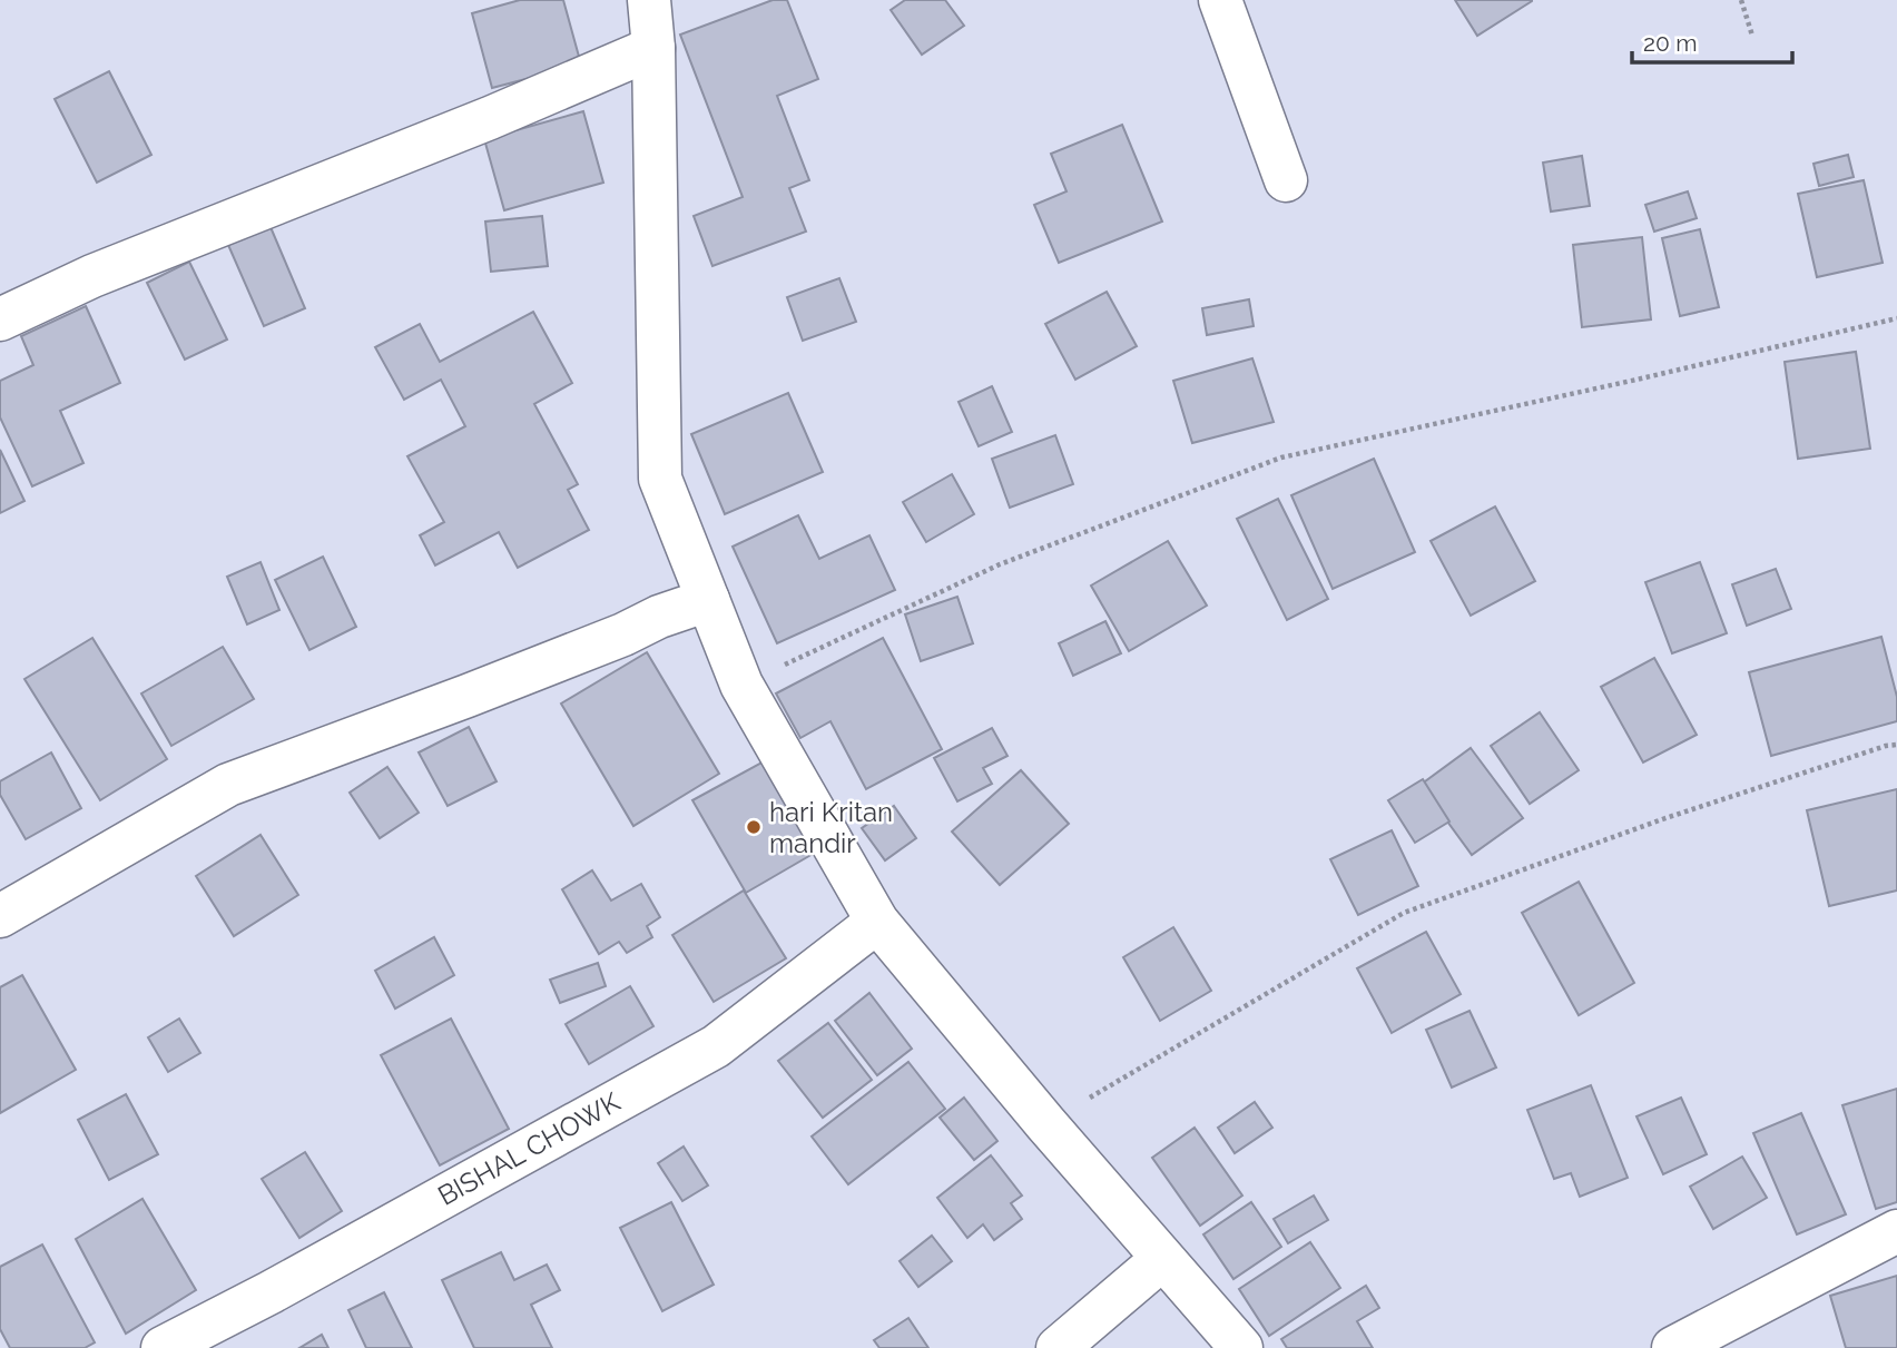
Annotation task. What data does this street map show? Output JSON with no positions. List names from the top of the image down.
{
  "streets": {
    "street": ["BISHAL CHOWK"]
  },
  "places": ["hari Kritan mandir"],
  "scale_bar": "20 m"
}
